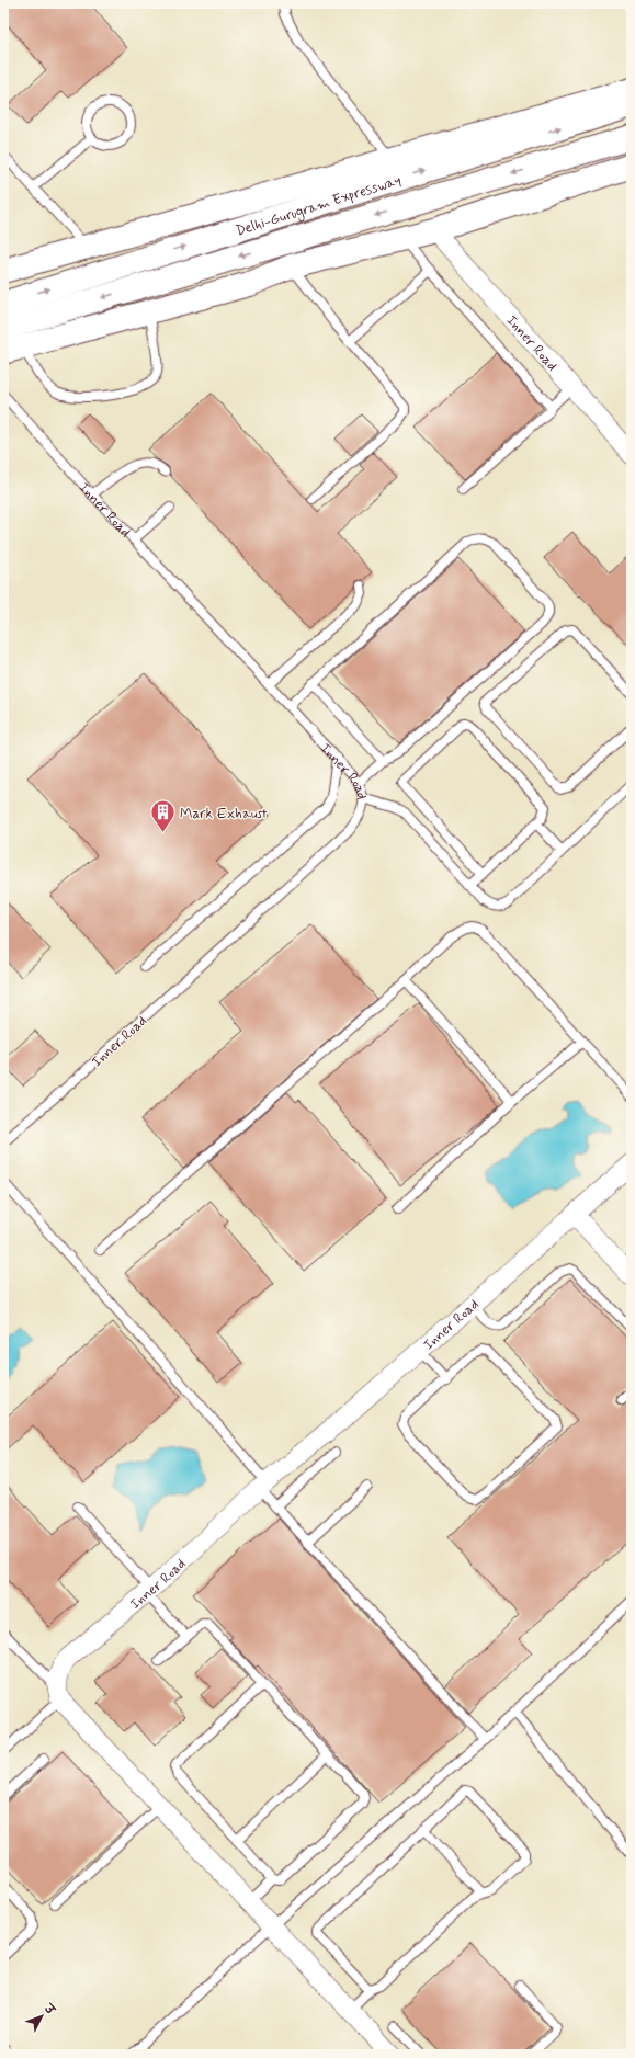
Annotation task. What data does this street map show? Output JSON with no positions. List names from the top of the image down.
{
  "streets": {
    "main road": ["Delhi-Gurugram Expressway"],
    "street": ["Inner Road"]
  },
  "places": {
    "building": ["Mark Exhaust"]
  },
  "north": "top right"
}
